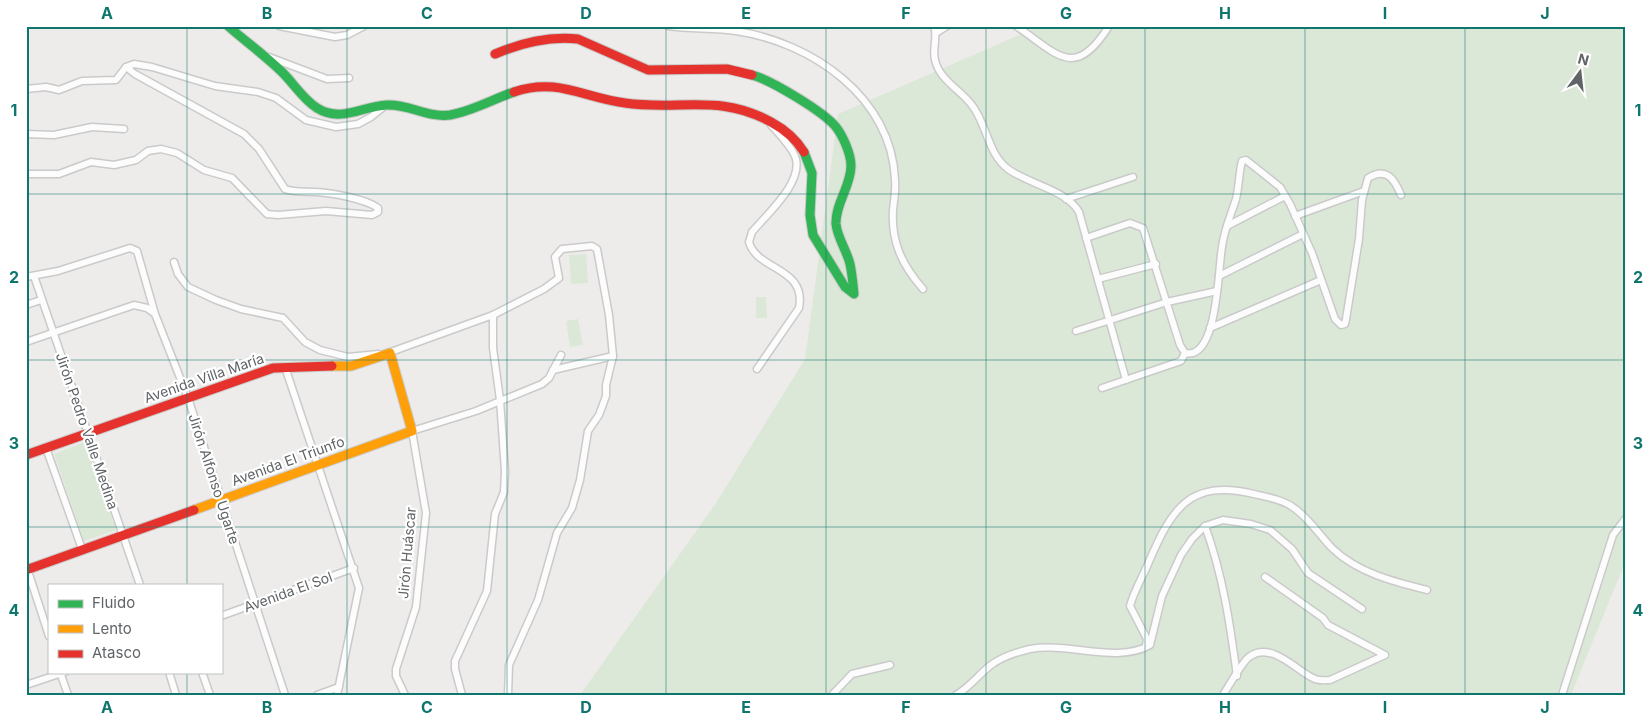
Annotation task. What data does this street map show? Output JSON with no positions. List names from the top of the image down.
{
  "streets": {
    "street": [
      "Avenida Villa María",
      "Jirón Pedro Valle Medina",
      "Avenida El Triunfo",
      "Jirón Alfonso Ugarte",
      "Jirón Huáscar",
      "Avenida El Sol"
    ]
  },
  "crossings": [
    ["Avenida Villa María", "Jirón Pedro Valle Medina"],
    ["Avenida Villa María", "Jirón Alfonso Ugarte"],
    ["Avenida Villa María", "Jirón Huáscar"],
    ["Jirón Pedro Valle Medina", "Avenida El Triunfo"],
    ["Jirón Pedro Valle Medina", "Jirón Alfonso Ugarte"],
    ["Avenida El Triunfo", "Jirón Alfonso Ugarte"],
    ["Avenida El Triunfo", "Jirón Huáscar"],
    ["Jirón Alfonso Ugarte", "Avenida El Sol"]
  ],
  "legend": ["Fluido", "Lento", "Atasco"],
  "north": "top",
  "grid": {
    "columns": [
      "A",
      "B",
      "C",
      "D",
      "E",
      "F",
      "G",
      "H",
      "I",
      "J"
    ],
    "rows": [
      "1",
      "2",
      "3",
      "4"
    ]
  }
}
